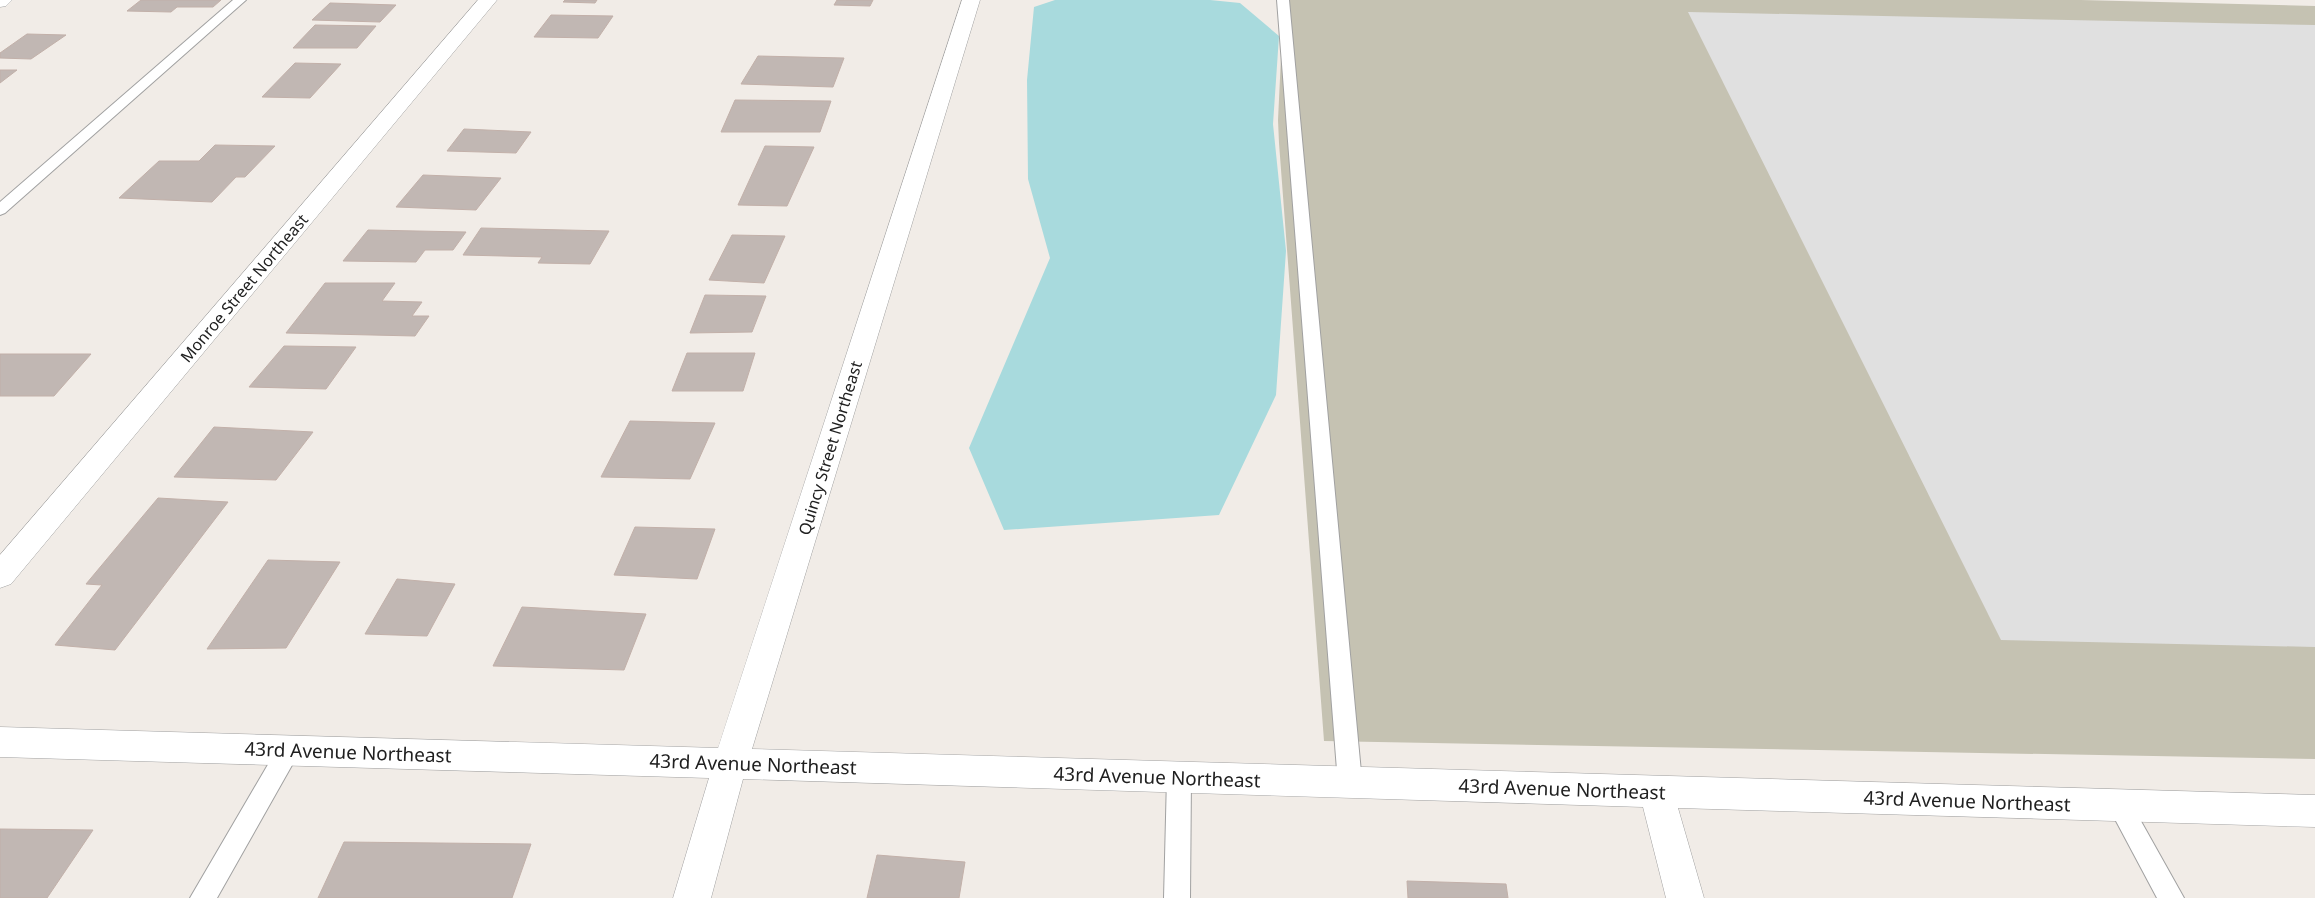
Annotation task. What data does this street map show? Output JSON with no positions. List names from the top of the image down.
{
  "streets": {
    "street": ["Monroe Street Northeast", "Quincy Street Northeast", "43rd Avenue Northeast"]
  },
  "crossings": [
    ["Quincy Street Northeast", "43rd Avenue Northeast"]
  ]
}
